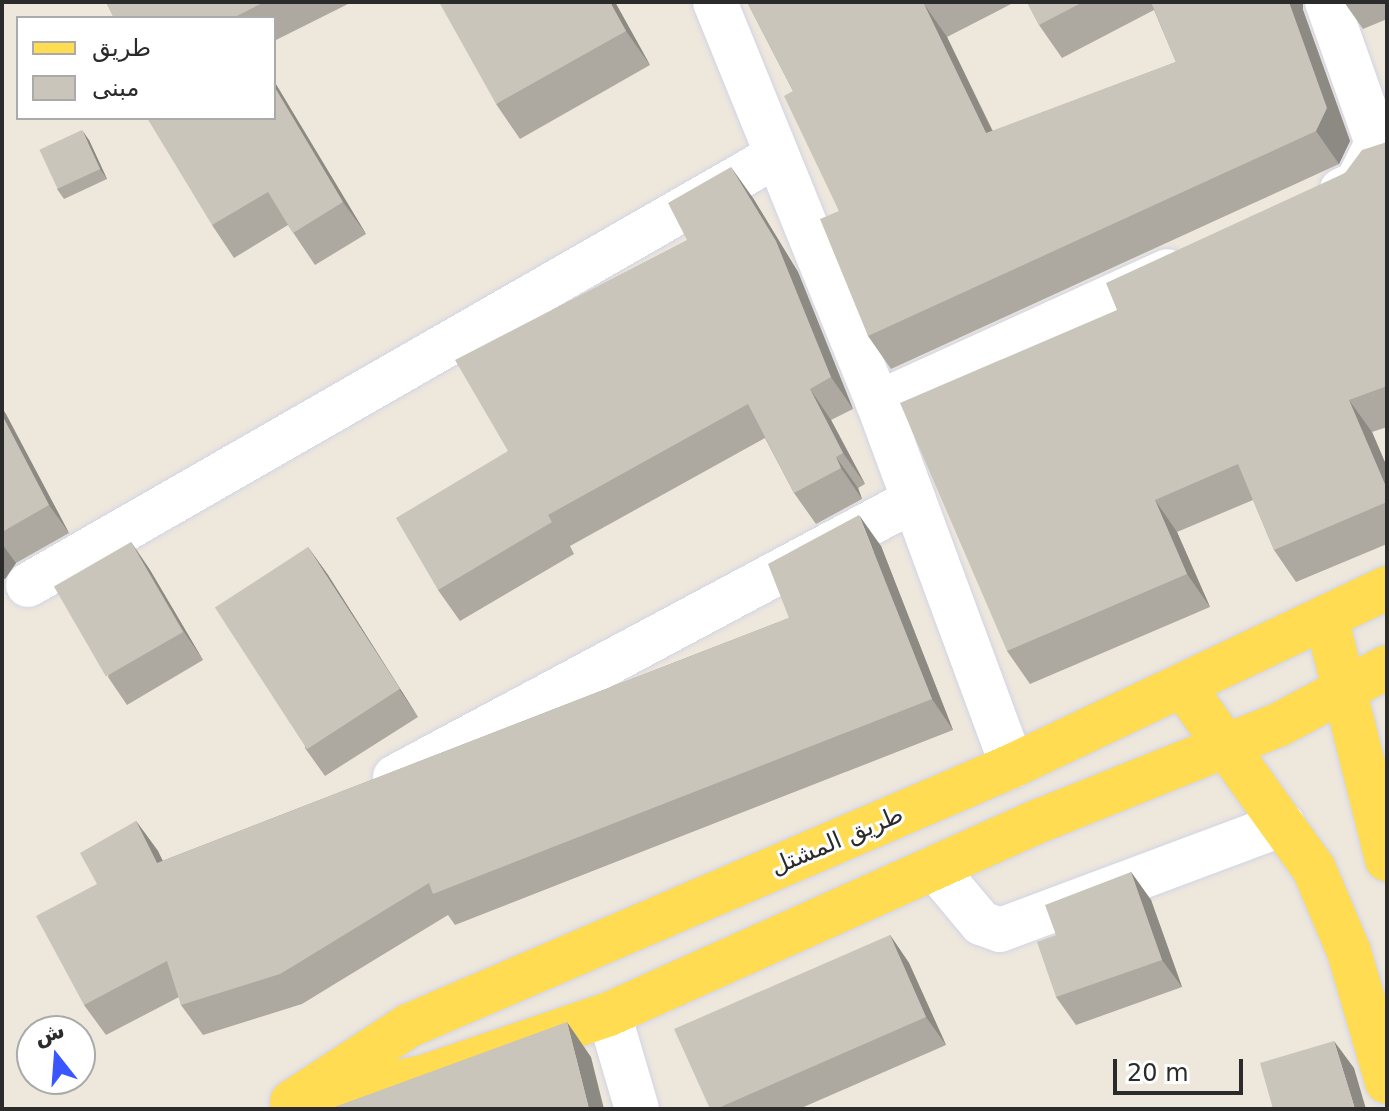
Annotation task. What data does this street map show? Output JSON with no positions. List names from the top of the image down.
{
  "streets": {
    "main road": ["طريق المشتل"]
  },
  "legend": ["طريق", "مبنى"],
  "scale_bar": "20 m",
  "north": "top"
}
